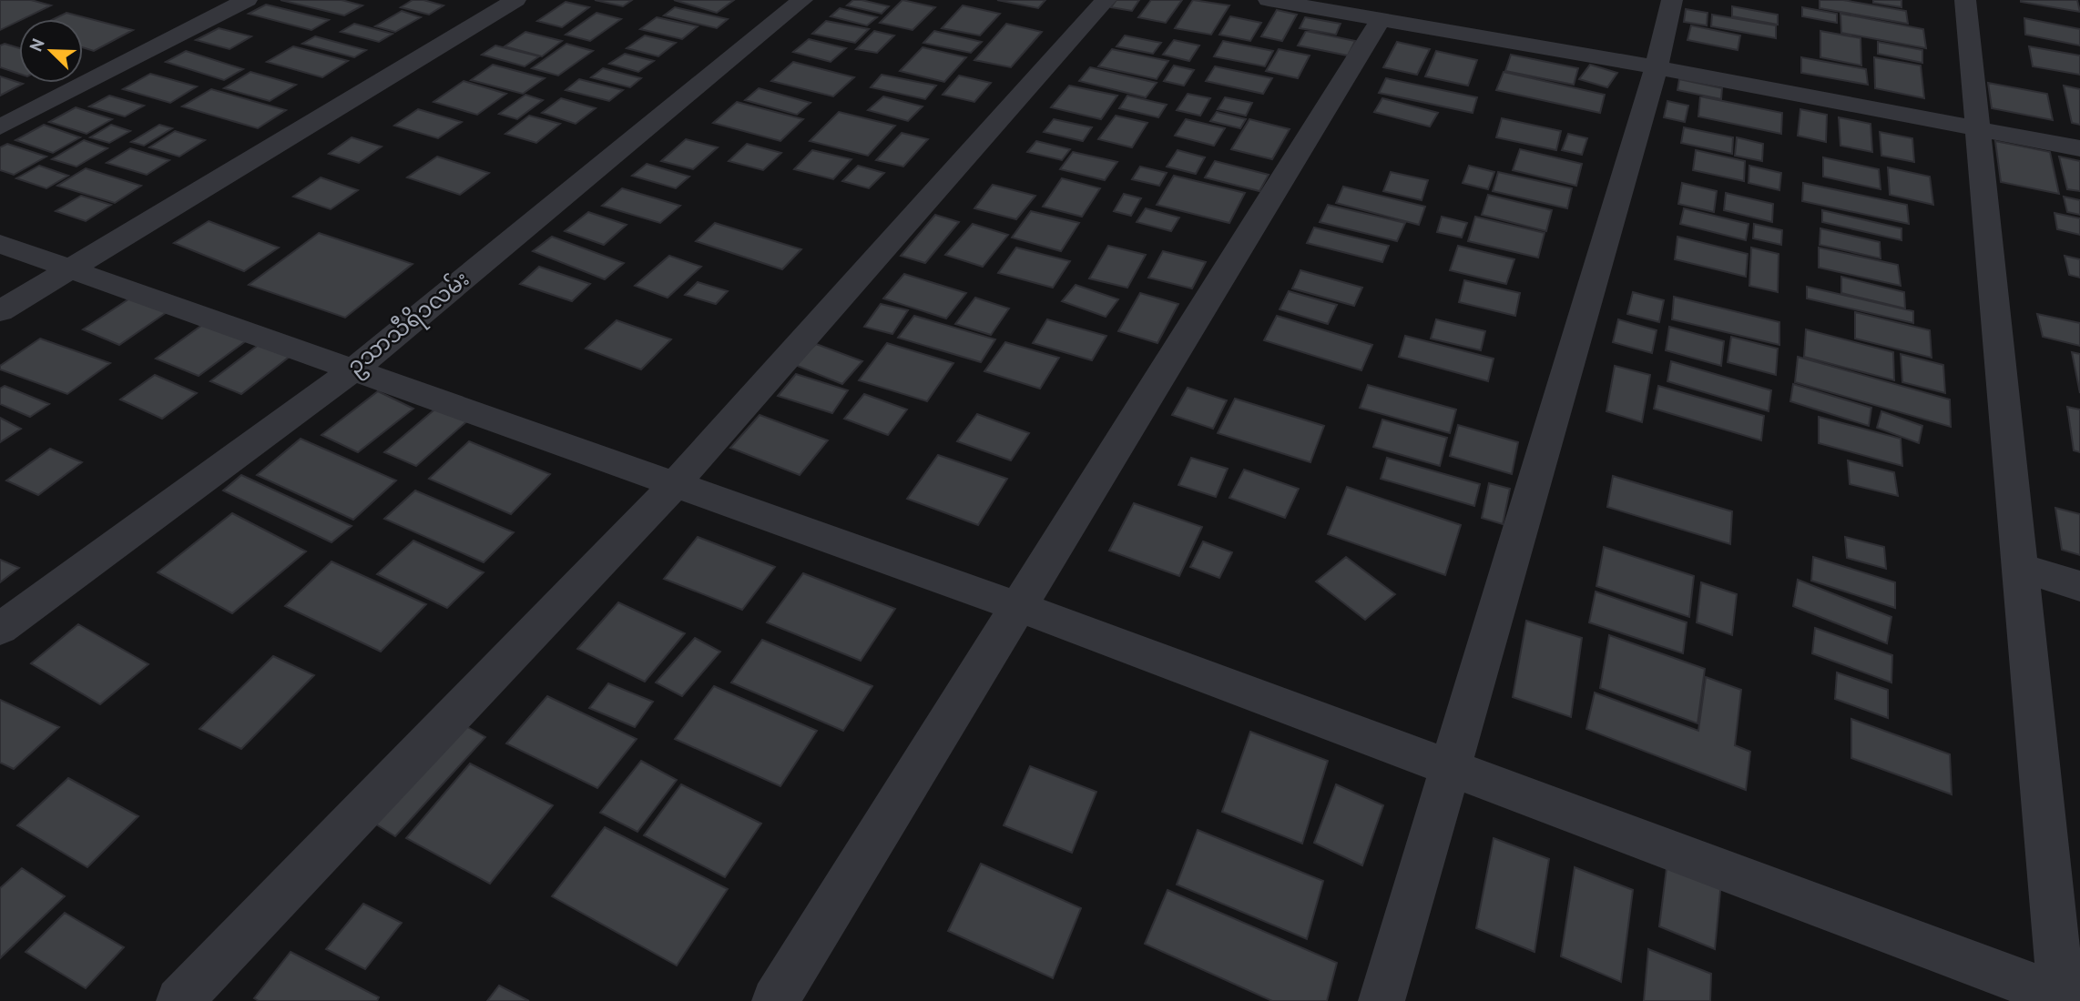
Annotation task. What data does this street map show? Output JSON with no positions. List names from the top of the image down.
{
  "streets": {
    "street": ["ဥသာသီရိ၁လမ်း"]
  },
  "north": "top left"
}
